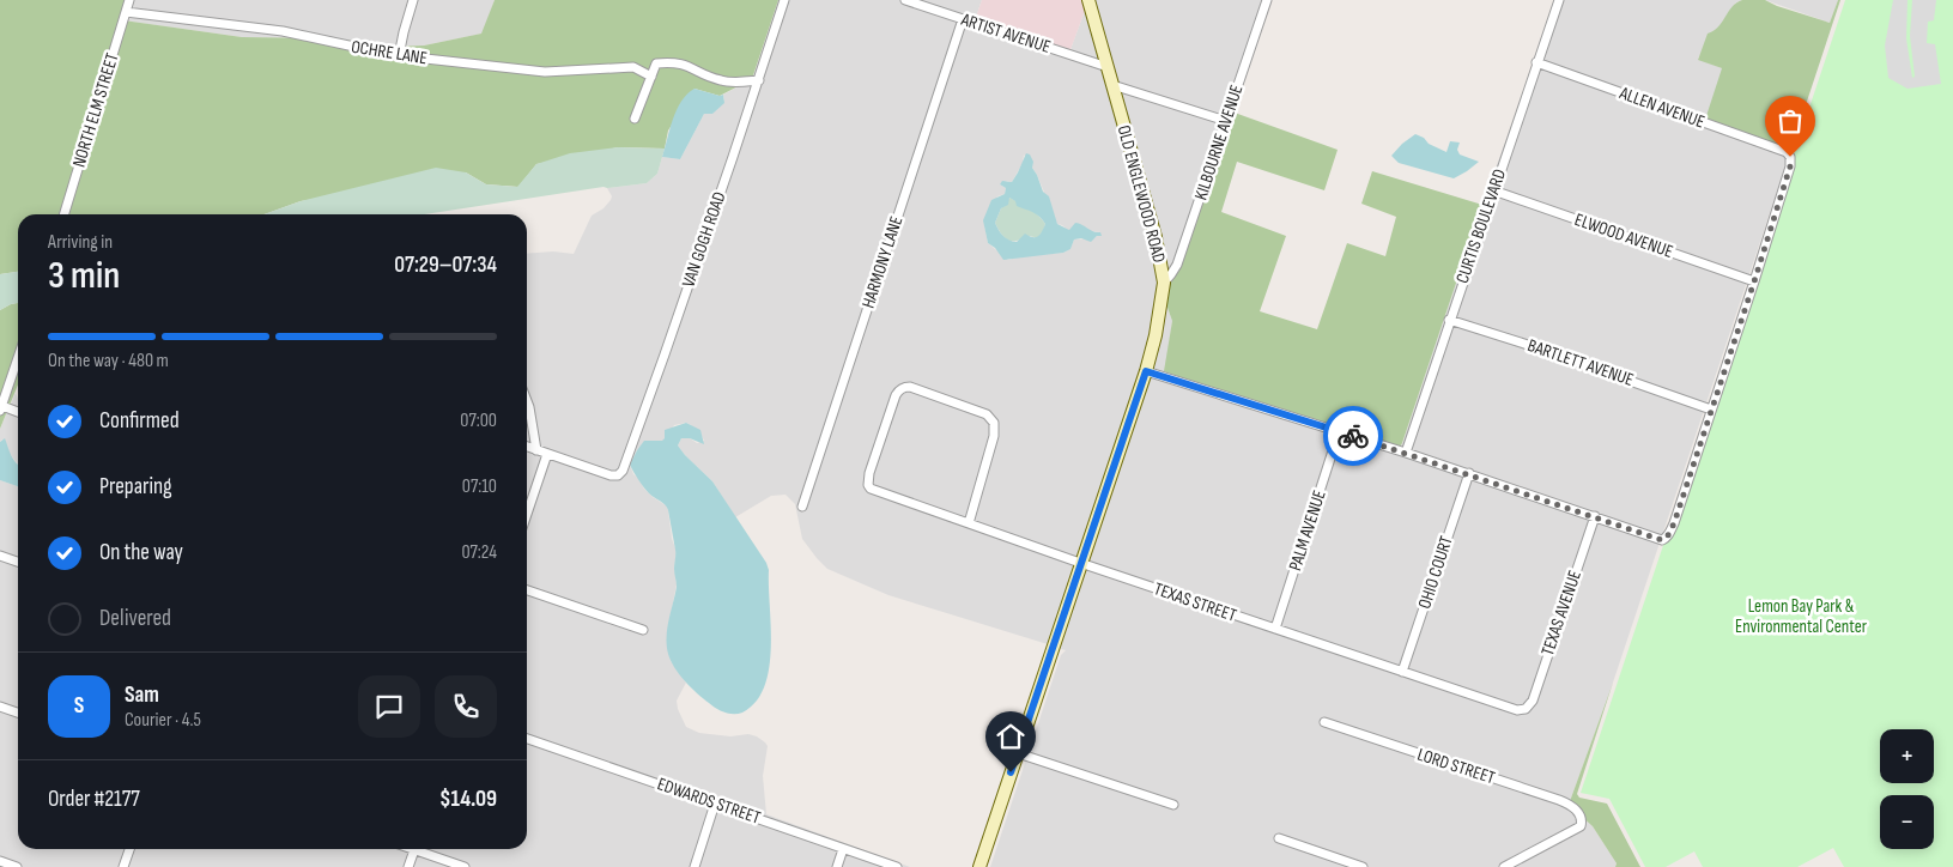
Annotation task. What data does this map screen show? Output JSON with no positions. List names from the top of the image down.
{
  "streets": {
    "street": [
      "ARTIST AVENUE",
      "OCHRE LANE",
      "ALLEN AVENUE",
      "NORTH ELM STREET",
      "KILBOURNE AVENUE",
      "OLD ENGLEWOOD ROAD",
      "CURTIS BOULEVARD",
      "ELWOOD AVENUE",
      "VAN GOGH ROAD",
      "HARMONY LANE",
      "BARTLETT AVENUE",
      "PALM AVENUE",
      "OHIO COURT",
      "TEXAS STREET",
      "TEXAS AVENUE",
      "LORD STREET",
      "EDWARDS STREET"
    ]
  },
  "crossings": [
    ["ARTIST AVENUE", "OLD ENGLEWOOD ROAD"],
    ["ARTIST AVENUE", "HARMONY LANE"],
    ["OCHRE LANE", "NORTH ELM STREET"],
    ["ALLEN AVENUE", "CURTIS BOULEVARD"],
    ["ALLEN AVENUE", "ELWOOD AVENUE"],
    ["KILBOURNE AVENUE", "OLD ENGLEWOOD ROAD"],
    ["OLD ENGLEWOOD ROAD", "TEXAS STREET"],
    ["CURTIS BOULEVARD", "ELWOOD AVENUE"],
    ["CURTIS BOULEVARD", "BARTLETT AVENUE"],
    ["PALM AVENUE", "TEXAS STREET"],
    ["OHIO COURT", "TEXAS STREET"],
    ["TEXAS STREET", "TEXAS AVENUE"]
  ],
  "parks": ["Lemon Bay Park & Environmental Center"],
  "page": {
    "heading": ["3 min", "Arriving in", "07:29–07:34"],
    "panel": [
      "Sam",
      "Courier · 4.5",
      "Order #2177",
      "$14.09"
    ],
    "bar": "On the way · 480 m",
    "list": [
      ["Confirmed", "07:00"],
      ["Preparing", "07:10"],
      ["On the way", "07:24"],
      "Delivered"
    ],
    "round": "S",
    "map_buttons": ["+", "−"]
  }
}
